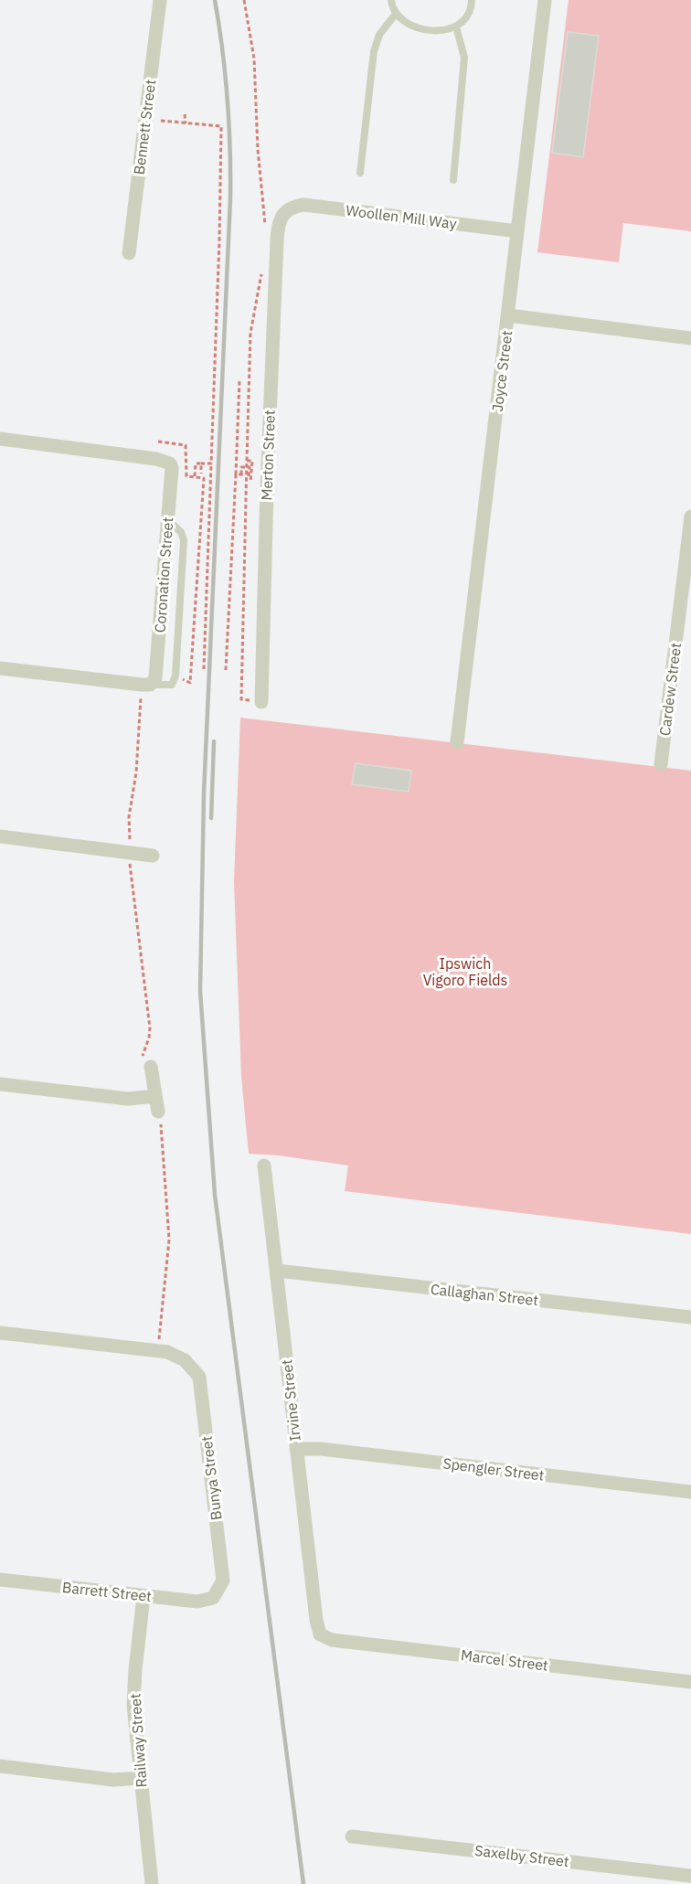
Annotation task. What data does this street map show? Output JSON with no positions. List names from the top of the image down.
{
  "streets": {
    "street": [
      "Bennett Street",
      "Woollen Mill Way",
      "Joyce Street",
      "Merton Street",
      "Coronation Street",
      "Cardew Street",
      "Callaghan Street",
      "Irvine Street",
      "Spengler Street",
      "Bunya Street",
      "Barrett Street",
      "Marcel Street",
      "Railway Street",
      "Saxelby Street"
    ]
  },
  "crossings": [
    ["Woollen Mill Way", "Joyce Street"],
    ["Woollen Mill Way", "Merton Street"],
    ["Callaghan Street", "Irvine Street"],
    ["Irvine Street", "Spengler Street"],
    ["Irvine Street", "Marcel Street"],
    ["Bunya Street", "Barrett Street"],
    ["Barrett Street", "Railway Street"]
  ],
  "parks": ["Ipswich Vigoro Fields"]
}
